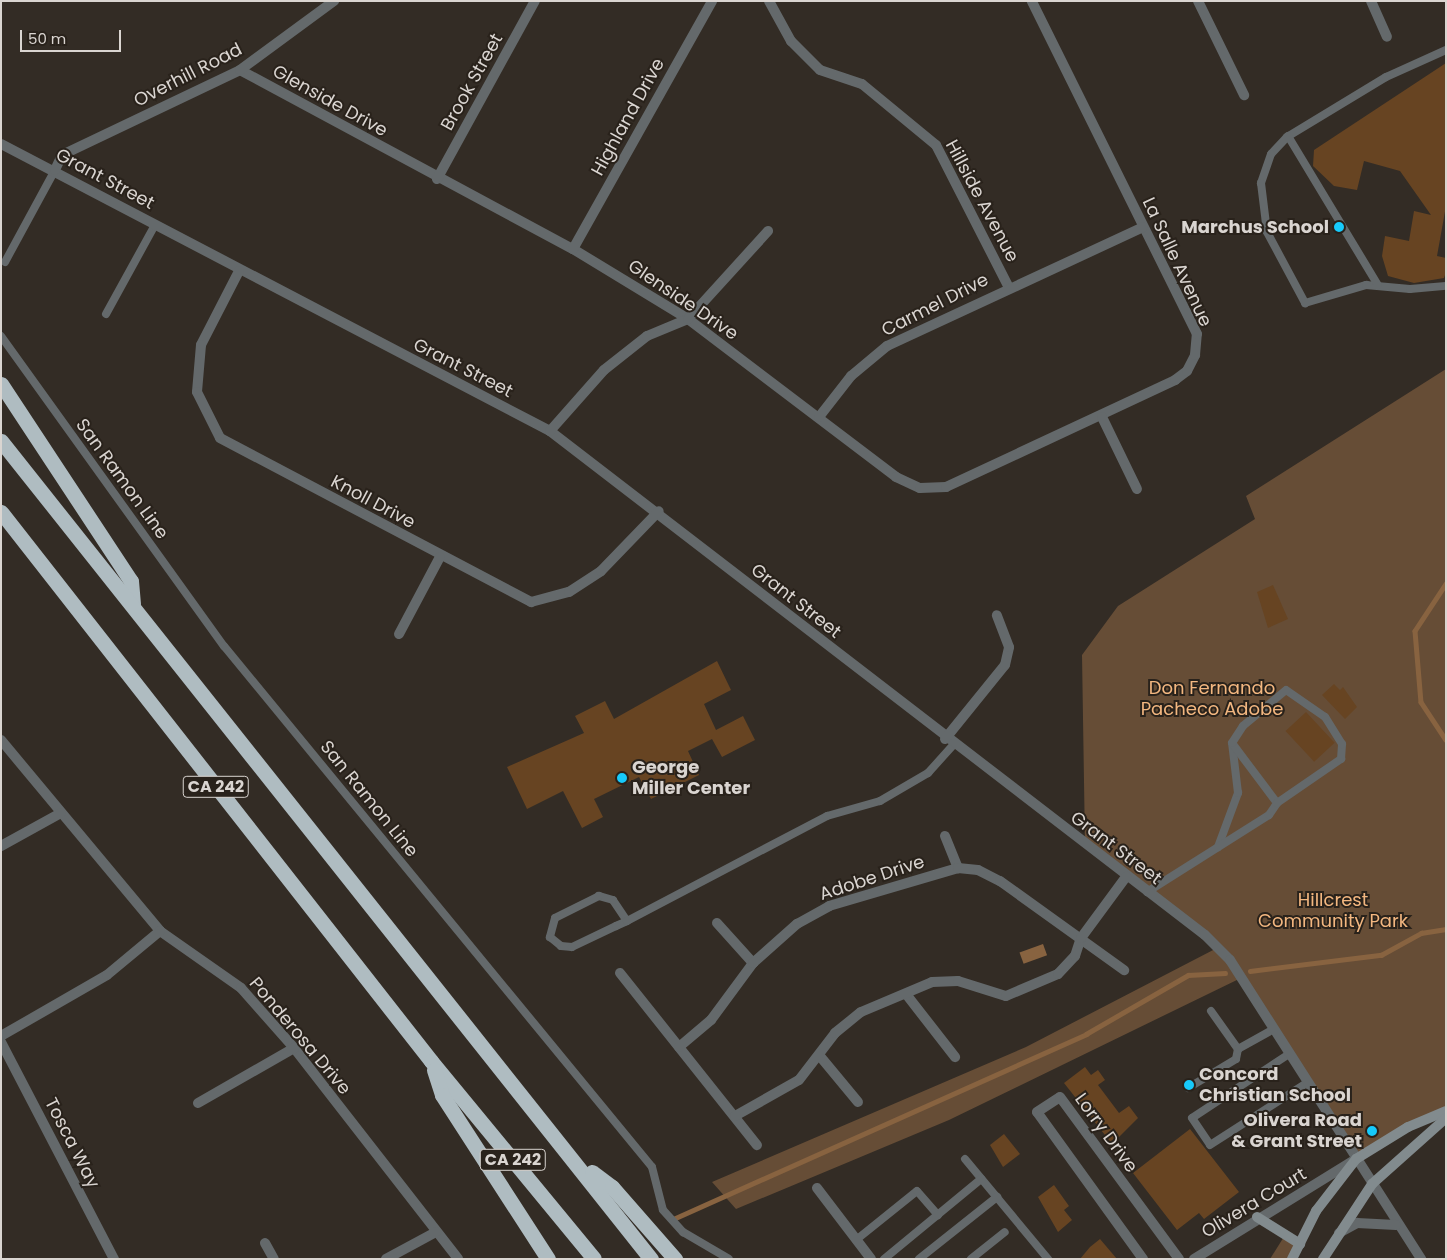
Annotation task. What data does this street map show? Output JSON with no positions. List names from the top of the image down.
{
  "streets": {
    "highway": ["CA 242"],
    "street": [
      "Overhill Road",
      "Brook Street",
      "Glenside Drive",
      "Highland Drive",
      "Grant Street",
      "Hillside Avenue",
      "La Salle Avenue",
      "Carmel Drive",
      "Knoll Drive",
      "Adobe Drive",
      "Ponderosa Drive",
      "Lorry Drive",
      "Tosca Way",
      "Olivera Court"
    ],
    "lane": ["San Ramon Line"]
  },
  "crossings": [
    ["Overhill Road", "Glenside Drive"],
    ["Overhill Road", "Grant Street"],
    ["Brook Street", "Glenside Drive"],
    ["Glenside Drive", "Highland Drive"],
    ["Glenside Drive", "La Salle Avenue"],
    ["Glenside Drive", "Carmel Drive"],
    ["Grant Street", "Knoll Drive"],
    ["Grant Street", "Olivera Court"],
    ["Hillside Avenue", "Carmel Drive"],
    ["La Salle Avenue", "Carmel Drive"]
  ],
  "parks": ["Don Fernando Pacheco Adobe", "Hillcrest Community Park"],
  "places": [
    "Marchus School",
    "George Miller Center",
    "Concord Christian School",
    "Olivera Road & Grant Street"
  ],
  "scale_bar": "50 m"
}
